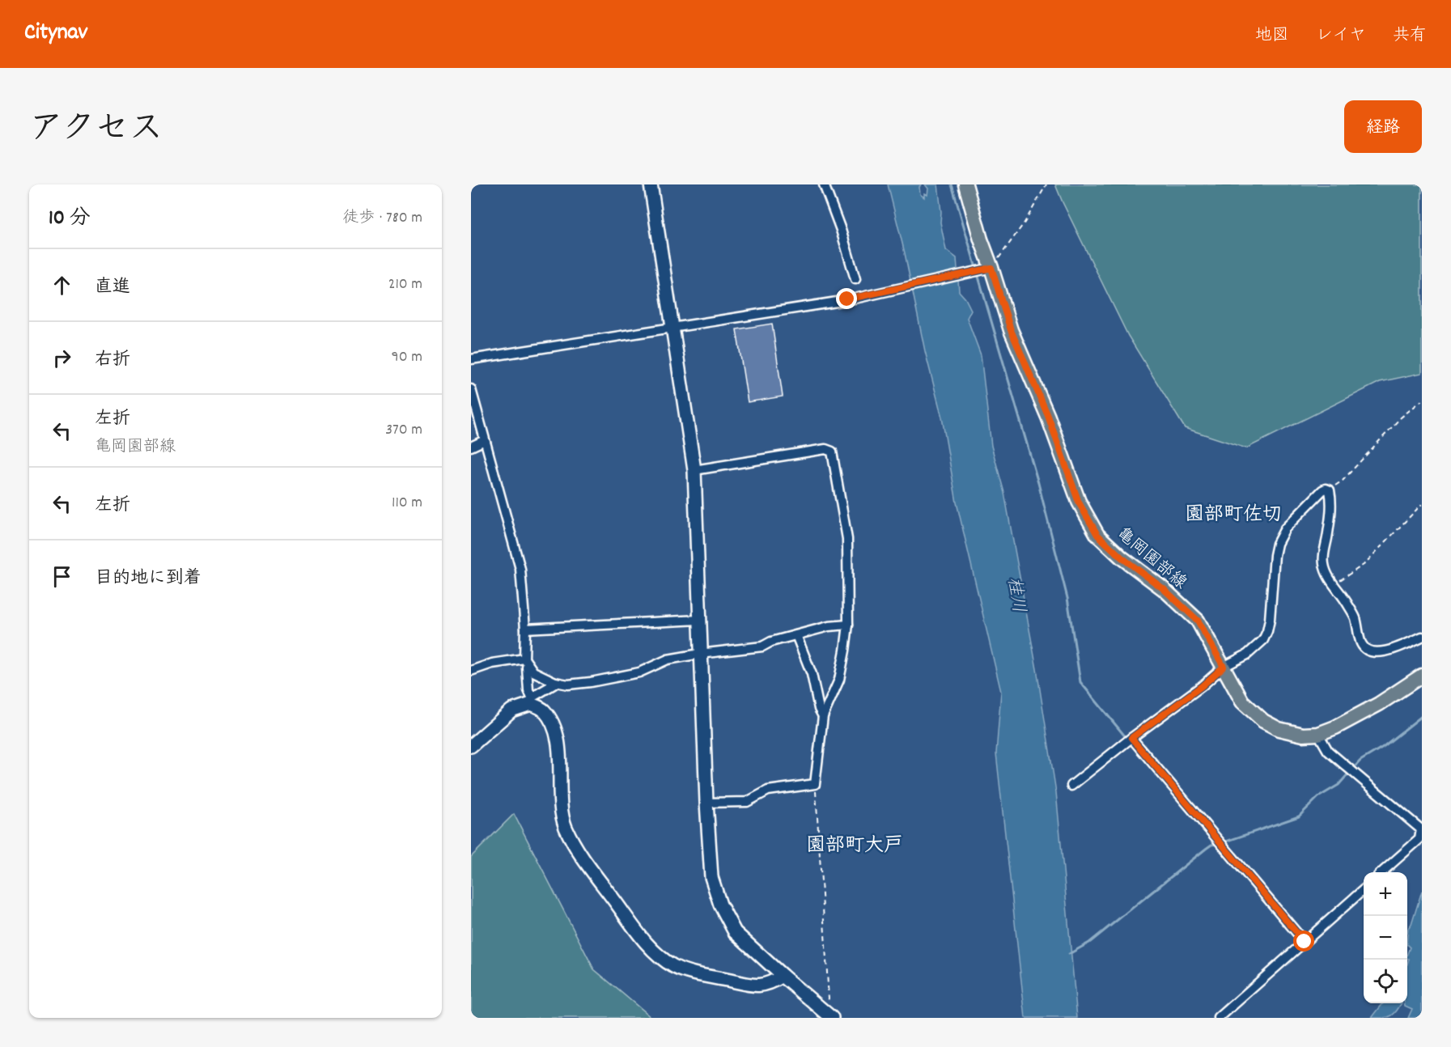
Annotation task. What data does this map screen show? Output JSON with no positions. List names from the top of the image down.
{
  "streets": {
    "main road": ["亀岡園部線"]
  },
  "districts": ["園部町佐切", "園部町大戸"],
  "water": ["桂川"],
  "page": {
    "header": "Citynav",
    "nav": ["地図", "レイヤ", "共有"],
    "title": "アクセス",
    "buttons": "経路",
    "heading": ["10 分", "徒歩 · 780 m"],
    "list": [
      ["直進", "210 m"],
      ["右折", "90 m"],
      ["左折", "亀岡園部線", "370 m"],
      ["左折", "110 m"],
      "目的地に到着"
    ],
    "map_buttons": ["+", "−"]
  }
}
